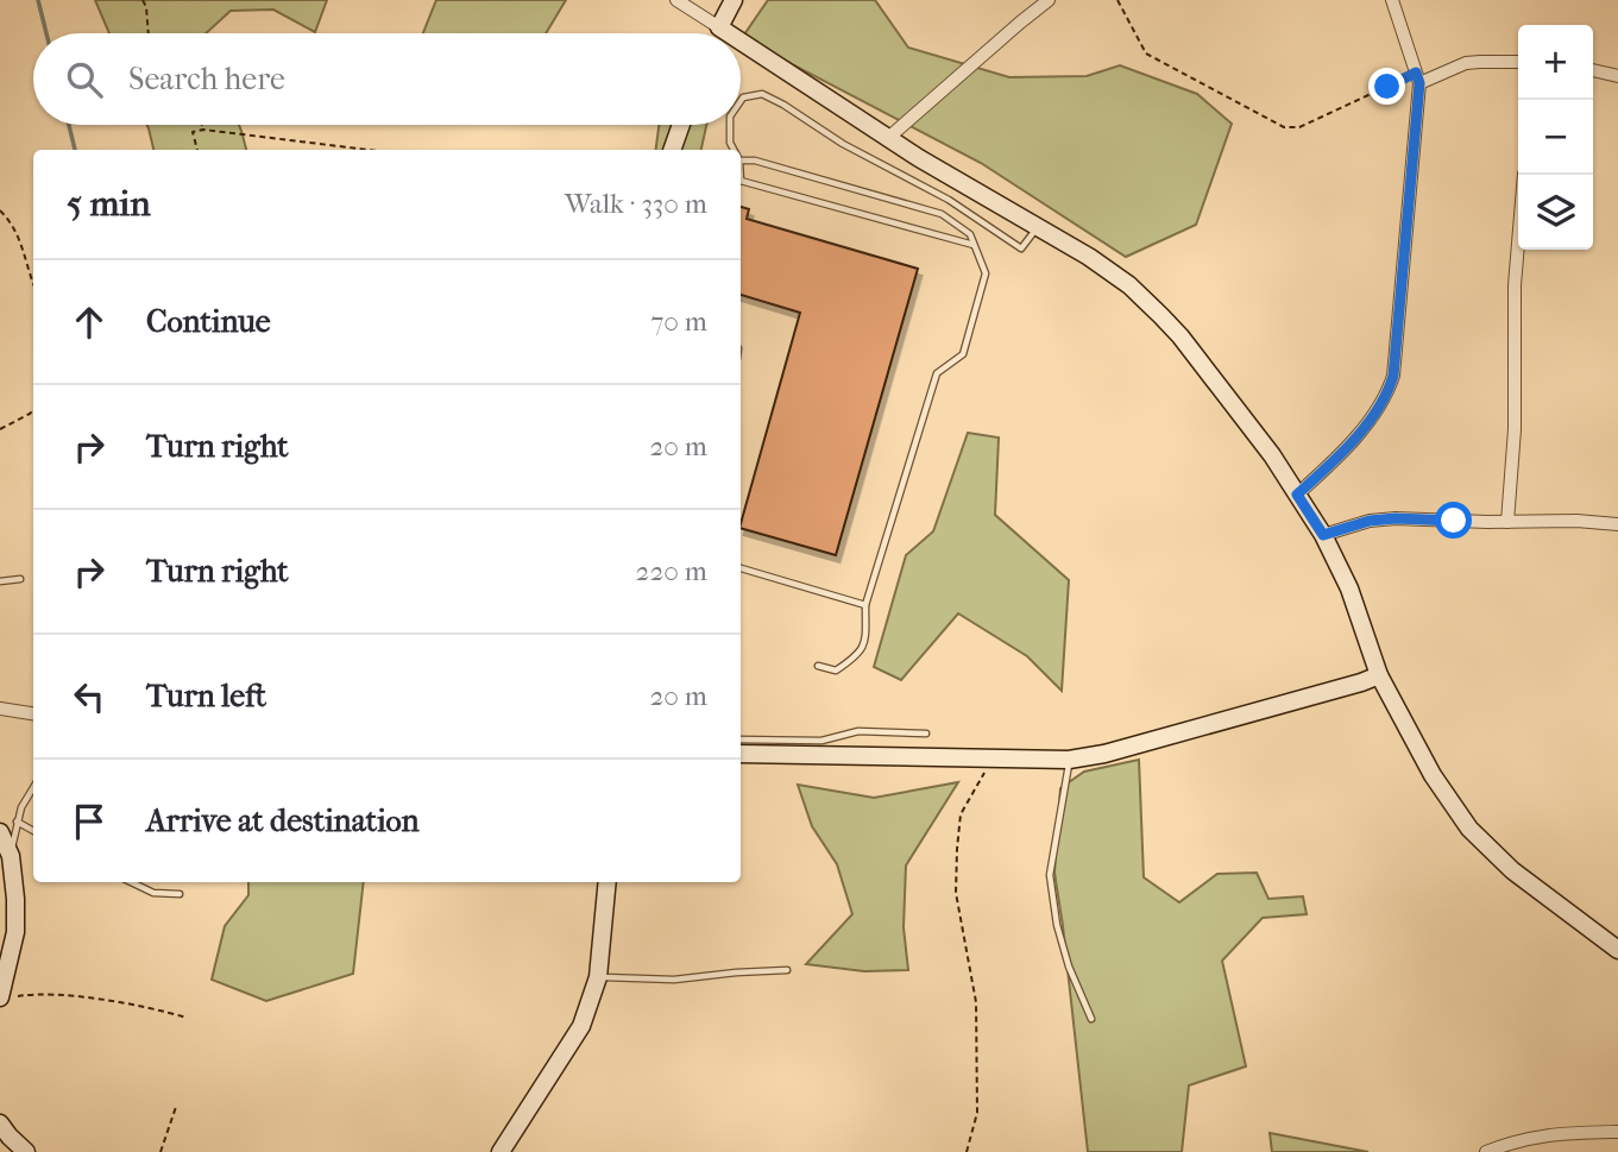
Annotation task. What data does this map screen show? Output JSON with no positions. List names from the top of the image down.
{
  "page": {
    "map_buttons": ["+", "−"],
    "search": "Search here",
    "heading": ["5 min", "Walk · 330 m"],
    "list": [
      ["Continue", "70 m"],
      ["Turn right", "20 m"],
      ["Turn right", "220 m"],
      ["Turn left", "20 m"],
      "Arrive at destination"
    ]
  }
}
